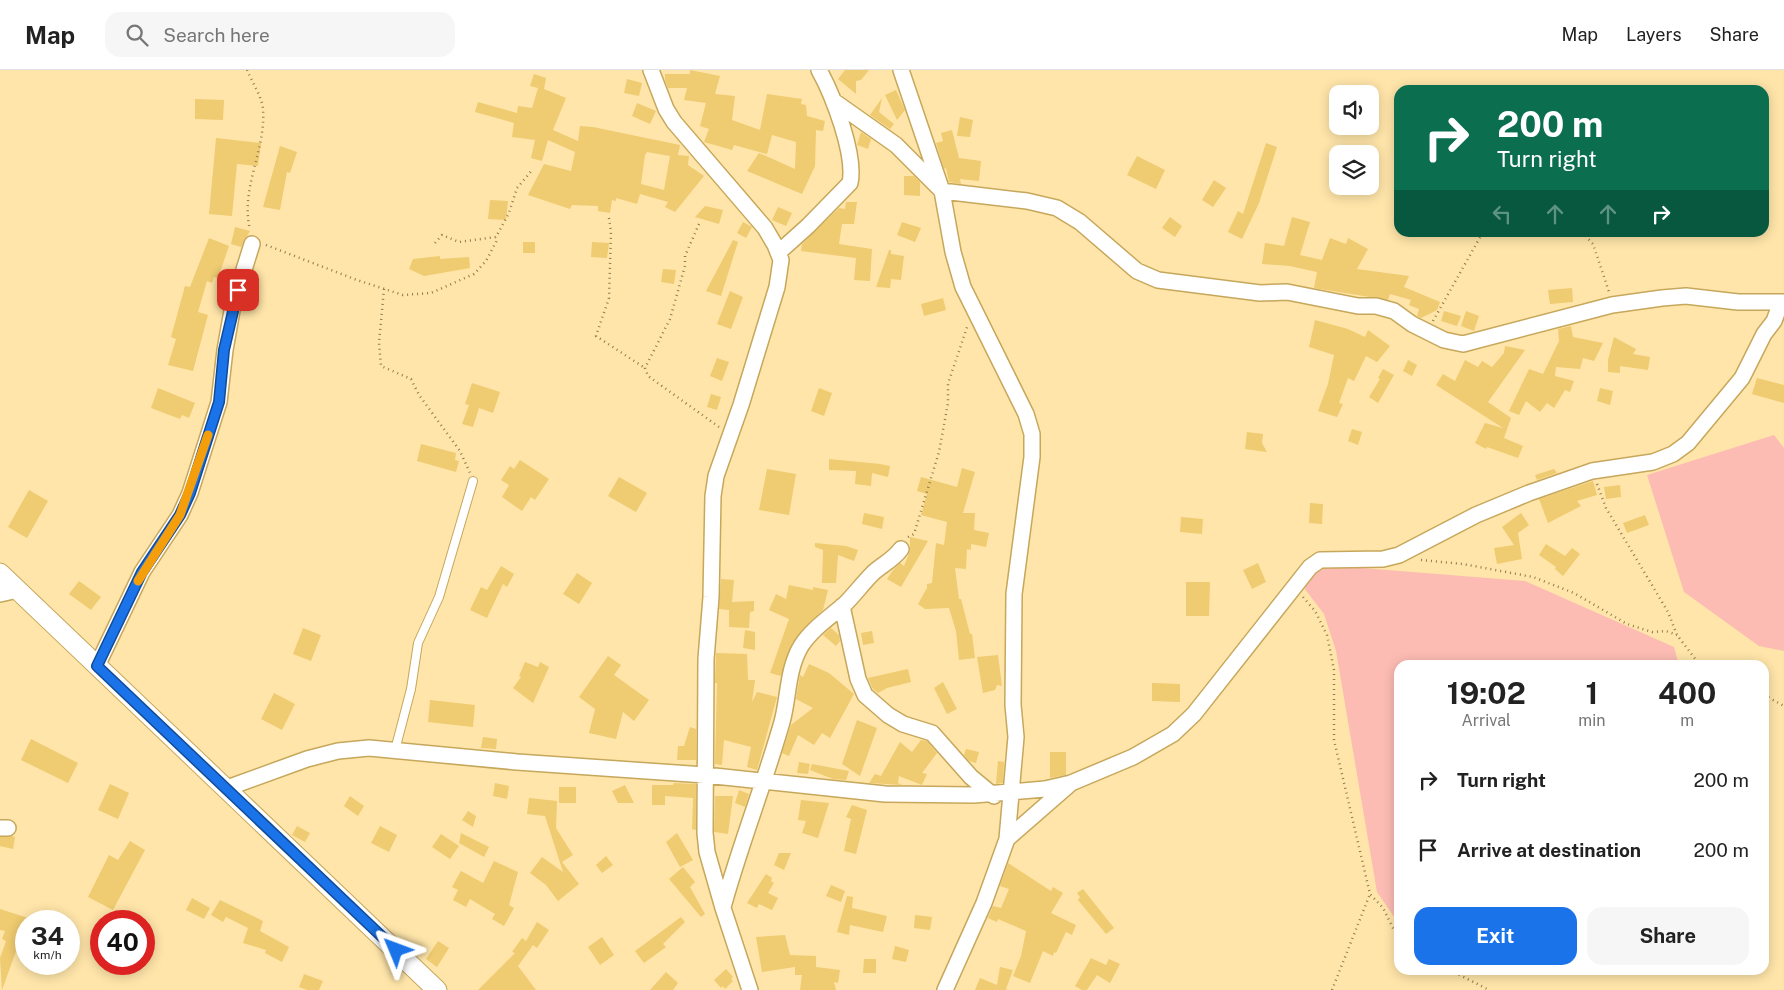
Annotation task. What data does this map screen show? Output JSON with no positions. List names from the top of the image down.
{
  "page": {
    "header": "Map",
    "search": "Search here",
    "nav": ["Map", "Layers", "Share"],
    "turn": ["200 m", "Turn right"],
    "eta": [
      "19:02",
      "Arrival",
      "1",
      "min",
      "400",
      "m"
    ],
    "list": [
      {
        "name": "Turn right",
        "value": "200 m"
      },
      {
        "name": "Arrive at destination",
        "value": "200 m"
      }
    ],
    "buttons": ["Exit", "Share"],
    "speed": "34 km/h",
    "limit": "40"
  }
}
